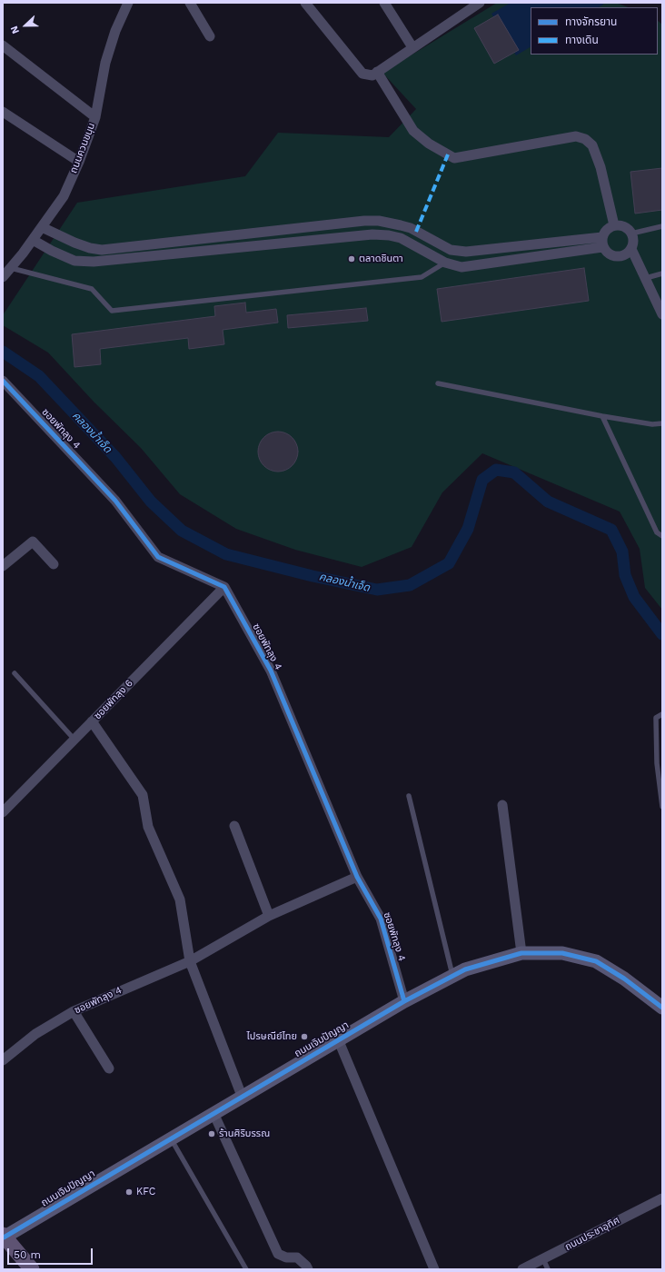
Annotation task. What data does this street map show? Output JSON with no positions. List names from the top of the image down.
{
  "streets": {
    "street": [
      "ถนนควนขนุน",
      "ซอยพัทลุง 4",
      "ซอยพัทลุง 6",
      "ถนนเจิมปัญญา",
      "ถนนประชาอุทิศ"
    ]
  },
  "crossings": [
    ["ซอยพัทลุง 4", "ซอยพัทลุง 6"],
    ["ซอยพัทลุง 4", "ถนนเจิมปัญญา"]
  ],
  "water": ["คลองน้ำเจ็ด"],
  "places": [
    "ตลาดชินตา",
    "ไปรษณีย์ไทย",
    "ร้านศิริบรรณ",
    "KFC"
  ],
  "legend": ["ทางจักรยาน", "ทางเดิน"],
  "scale_bar": "50 m",
  "north": "left"
}
